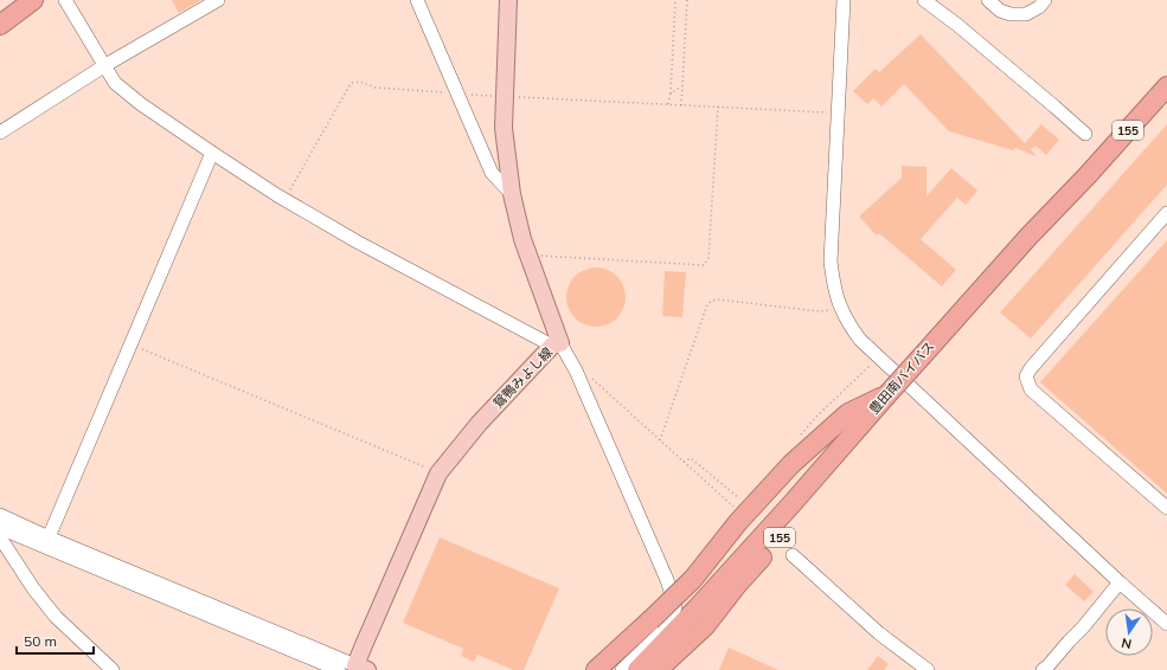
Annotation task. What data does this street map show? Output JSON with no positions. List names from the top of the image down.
{
  "streets": {
    "highway": ["155", "豊田南バイパス"],
    "main road": ["鴛鴨みよし線"]
  },
  "crossings": [
    ["155", "豊田南バイパス"]
  ],
  "scale_bar": "50 m",
  "north": "bottom"
}
